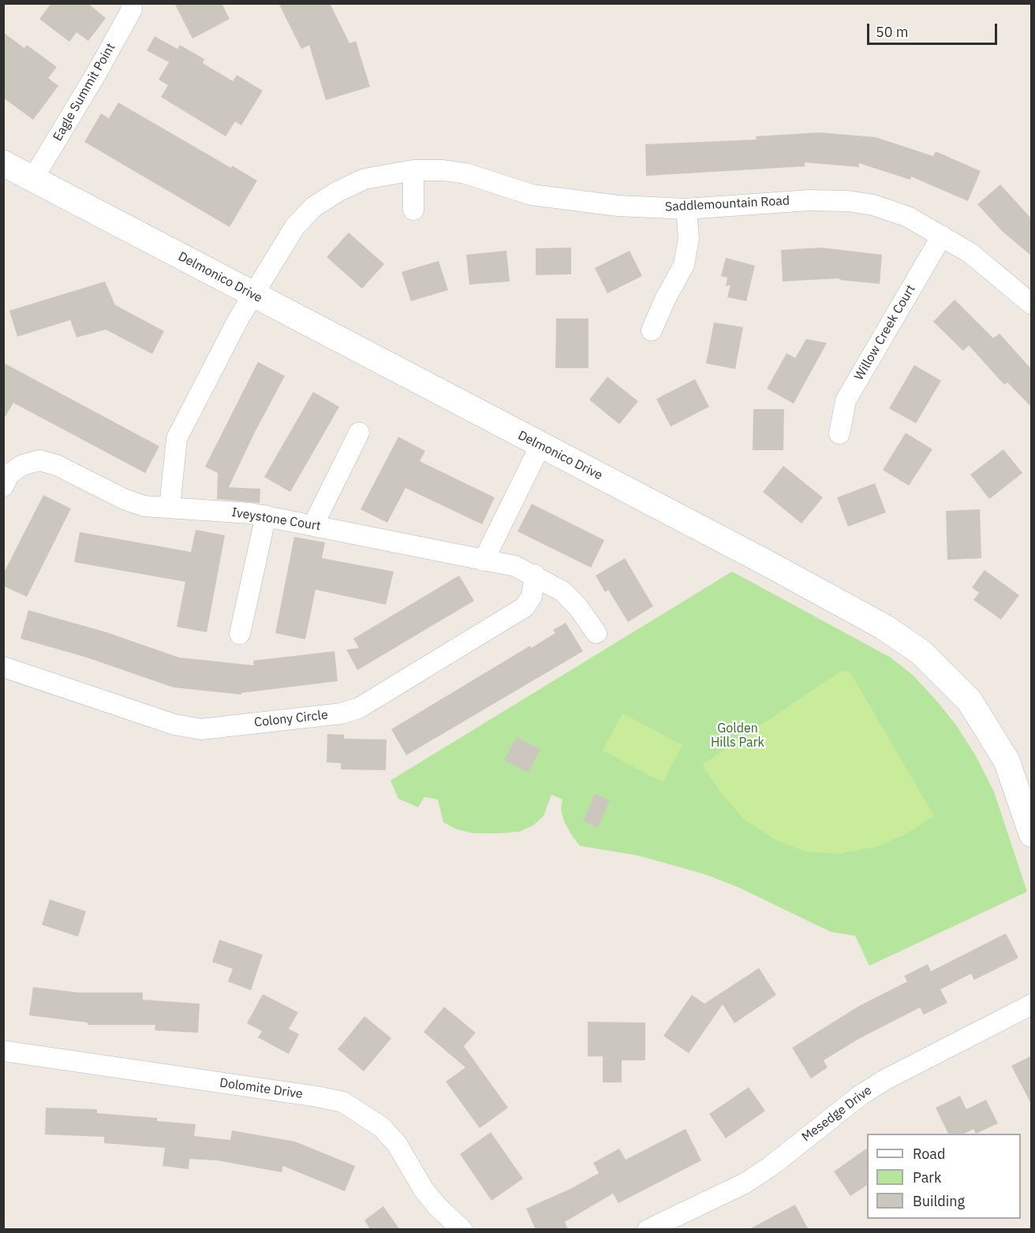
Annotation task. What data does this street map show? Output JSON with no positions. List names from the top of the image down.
{
  "streets": {
    "street": [
      "Eagle Summit Point",
      "Saddlemountain Road",
      "Delmonico Drive",
      "Willow Creek Court",
      "Iveystone Court",
      "Colony Circle",
      "Dolomite Drive",
      "Mesedge Drive"
    ]
  },
  "crossings": [
    ["Eagle Summit Point", "Delmonico Drive"],
    ["Saddlemountain Road", "Delmonico Drive"],
    ["Saddlemountain Road", "Willow Creek Court"],
    ["Iveystone Court", "Colony Circle"]
  ],
  "parks": ["Golden Hills Park"],
  "legend": ["Road", "Park", "Building"],
  "scale_bar": "50 m"
}
